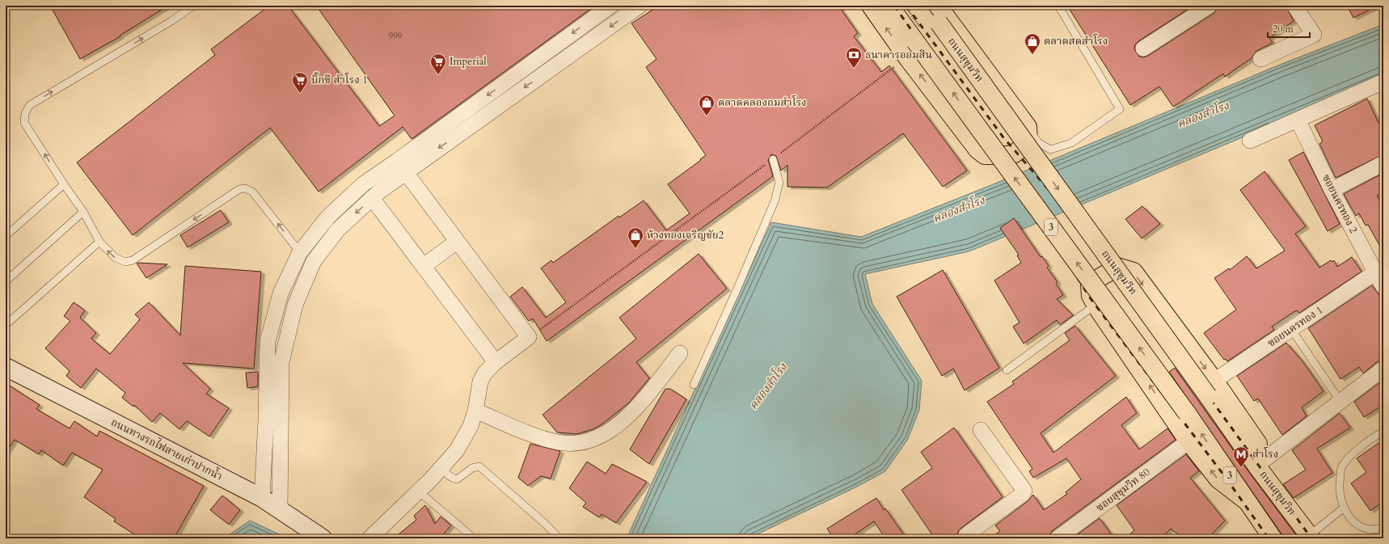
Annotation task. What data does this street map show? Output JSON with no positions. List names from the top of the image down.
{
  "streets": {
    "highway": ["ถนนสุขุมวิท", "3"],
    "main road": ["ถนนทางรถไฟสายเก่าปากน้ำ"],
    "street": ["ซอยนครทอง 2", "ซอยนครทอง 1", "ซอยสุขุมวิท 80"]
  },
  "crossings": [
    ["ถนนสุขุมวิท", "ซอยนครทอง 1"],
    ["ซอยนครทอง 2", "ซอยนครทอง 1"]
  ],
  "water": ["คลองสำโรง"],
  "places": {
    "shop": ["ตลาดสดสำโรง", "ตลาดคลองถมสำโรง", "ห้างทองเจริญชัย2"],
    "bank": ["ธนาคารออมสิน"],
    "supermarket": ["Imperial", "บิ๊กซี สำโรง 1"],
    "metro station": ["สำโรง"]
  },
  "house_numbers": ["999"],
  "scale_bar": "20 m"
}
